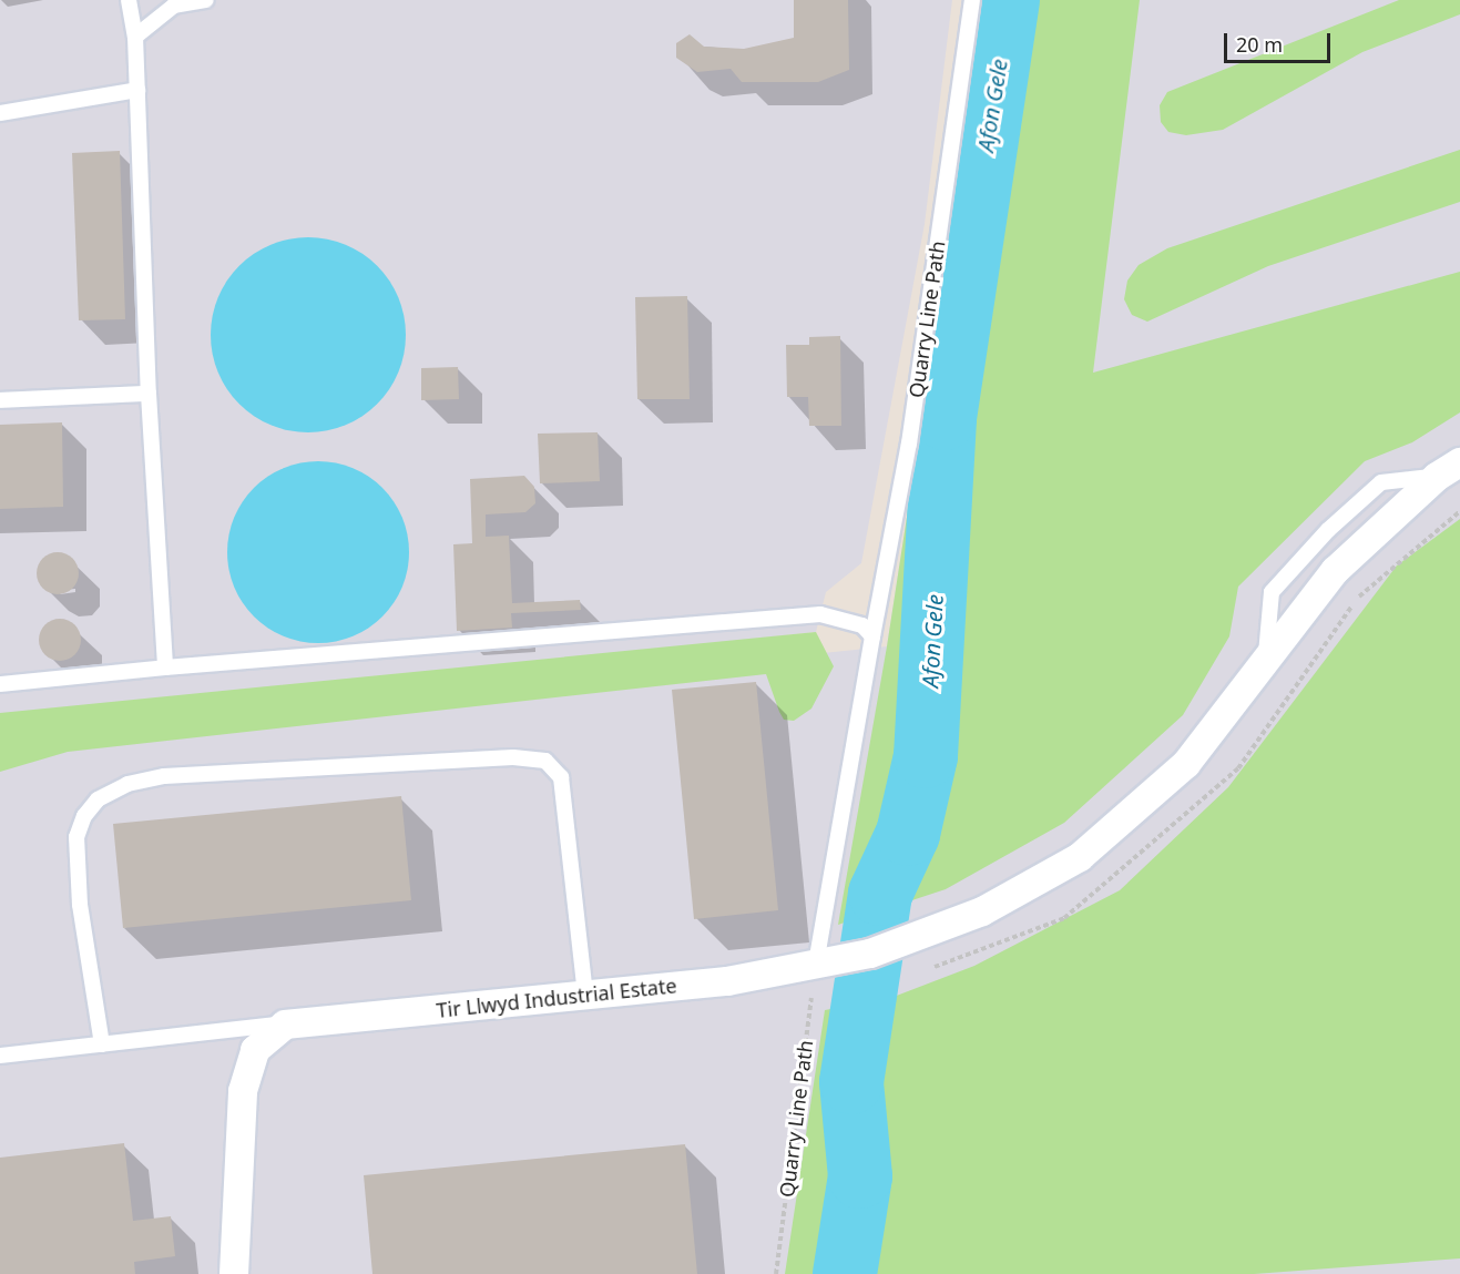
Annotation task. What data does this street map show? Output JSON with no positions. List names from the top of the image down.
{
  "streets": {
    "street": ["Tir Llwyd Industrial Estate"],
    "lane": ["Quarry Line Path"]
  },
  "crossings": [
    ["Quarry Line Path", "Tir Llwyd Industrial Estate"]
  ],
  "water": ["Afon Gele"],
  "scale_bar": "20 m"
}
